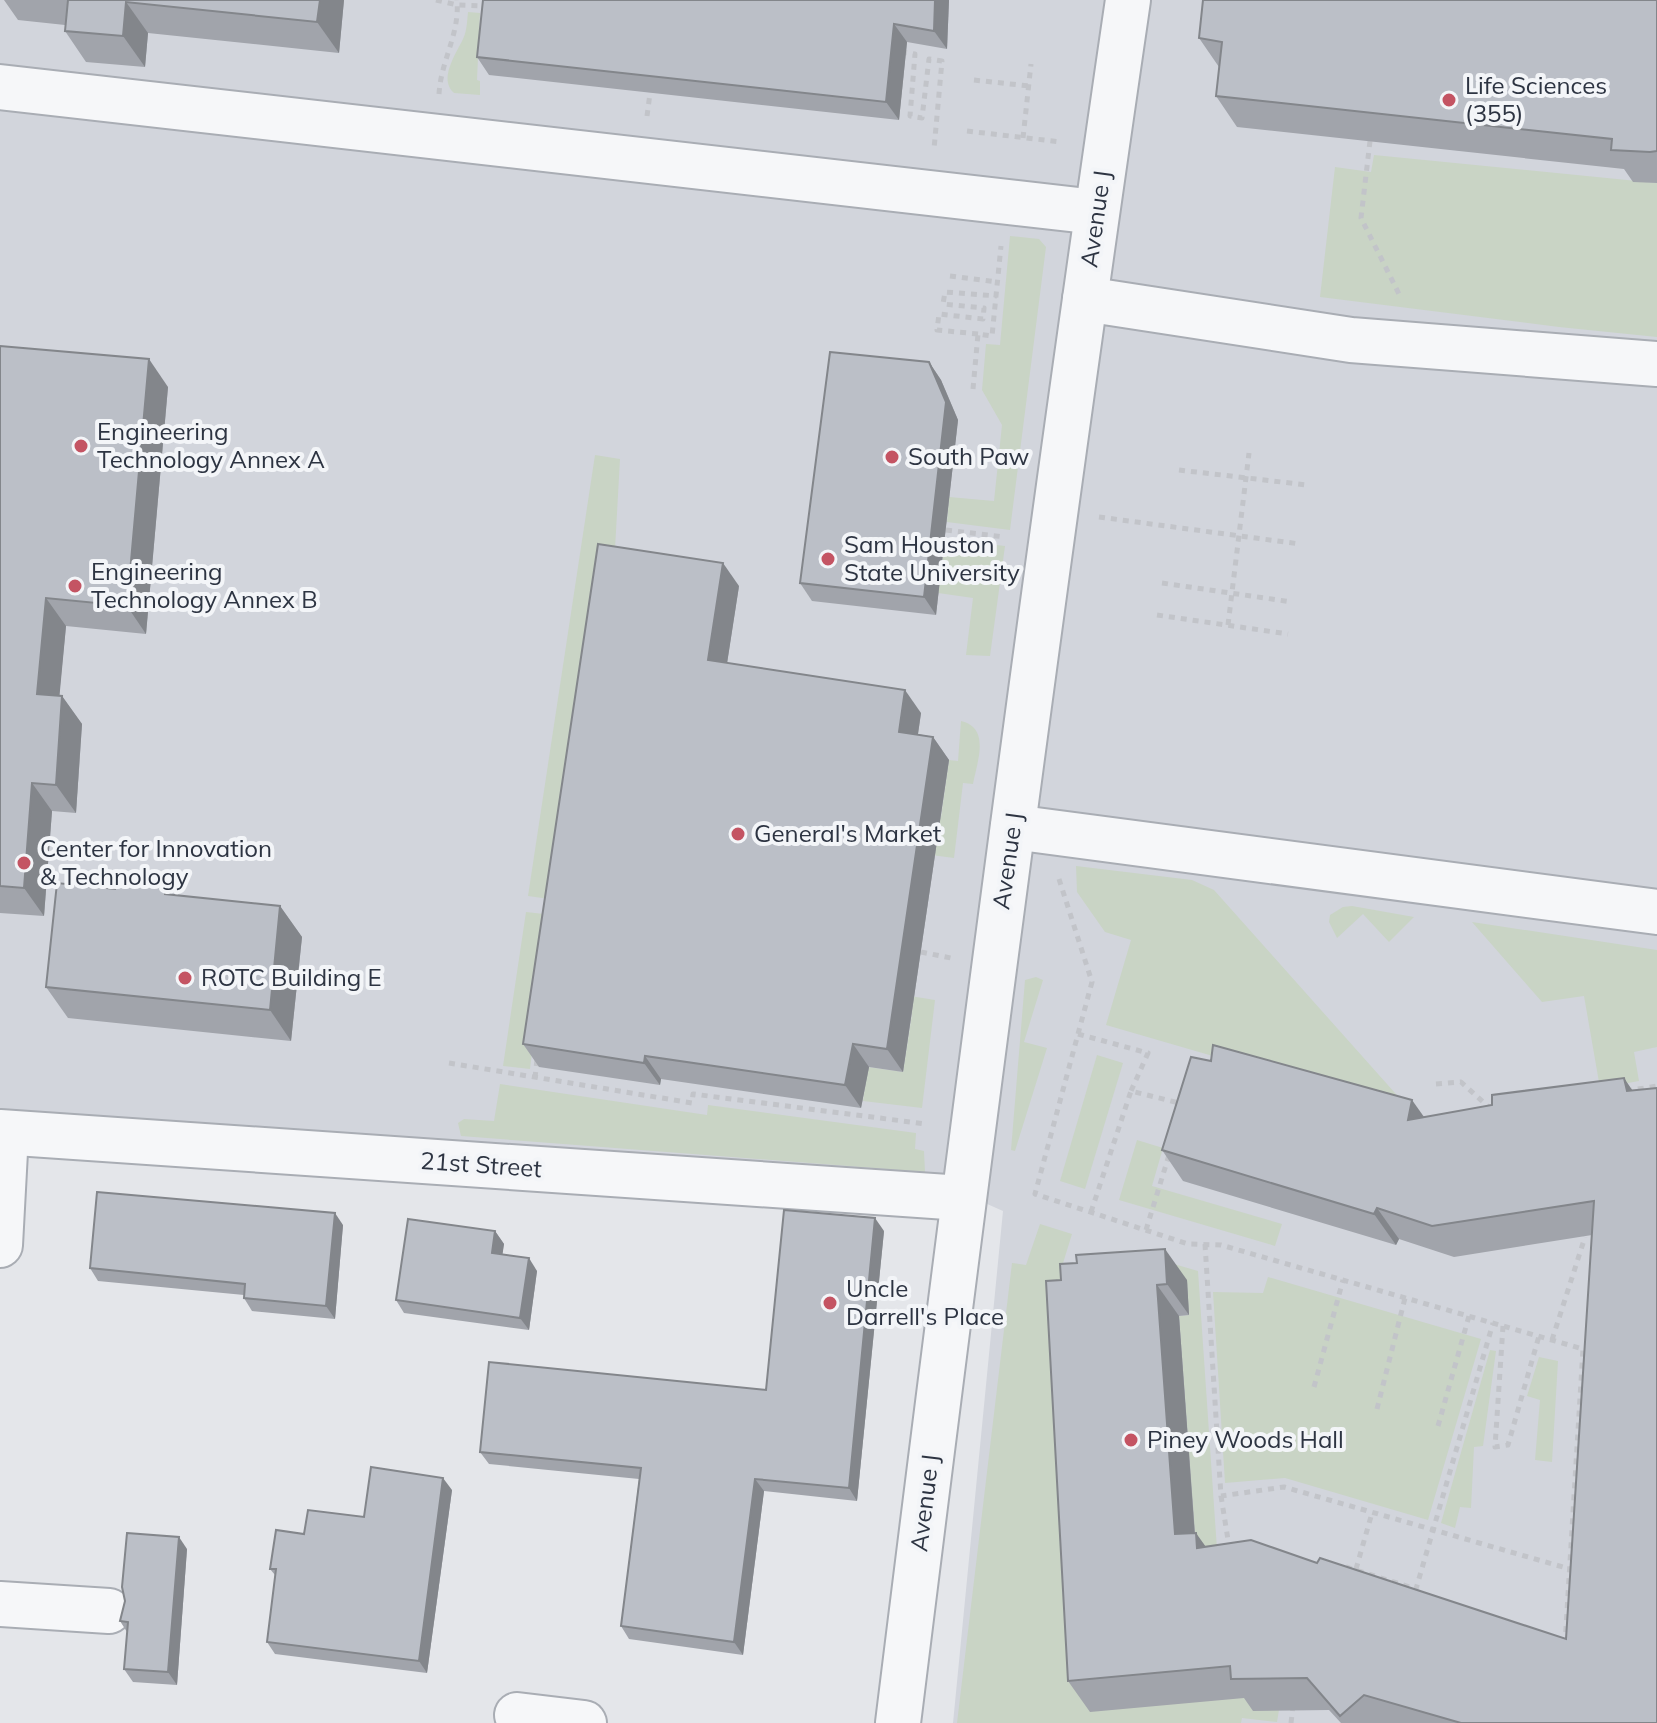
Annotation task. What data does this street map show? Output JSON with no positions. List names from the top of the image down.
{
  "streets": {
    "street": ["Avenue J", "21st Street"]
  },
  "crossings": [
    ["Avenue J", "21st Street"]
  ],
  "places": [
    "Life Sciences (355)",
    "Engineering Technology Annex A",
    "South Paw",
    "Sam Houston State University",
    "Engineering Technology Annex B",
    "General's Market",
    "Center for Innovation & Technology",
    "ROTC Building E",
    "Uncle Darrell's Place",
    "Piney Woods Hall"
  ]
}
